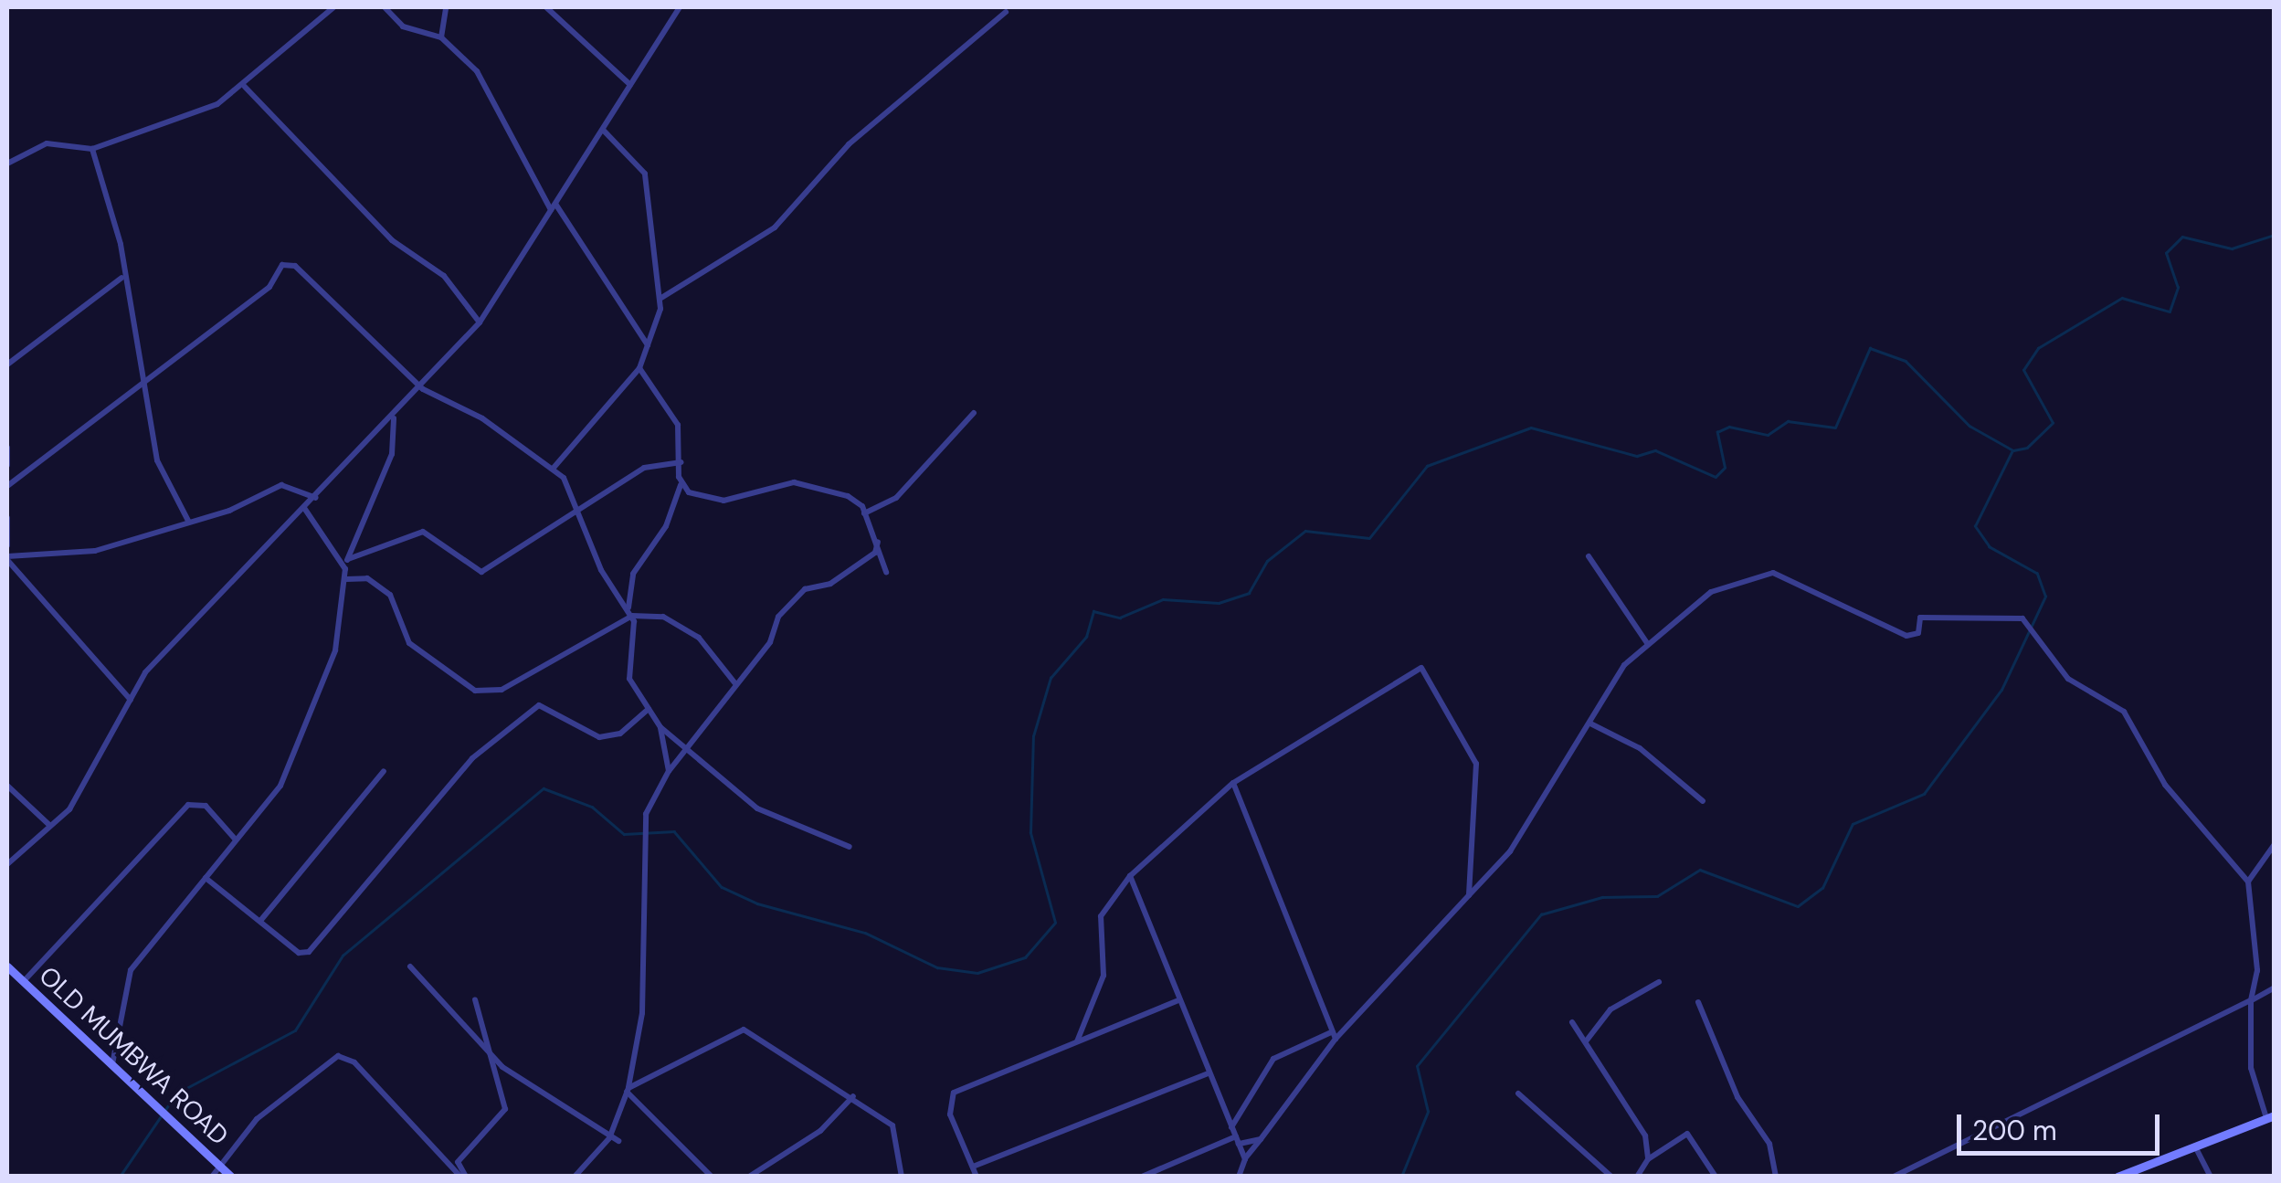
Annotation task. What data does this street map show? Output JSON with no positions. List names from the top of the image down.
{
  "streets": {
    "main road": ["OLD MUMBWA ROAD"]
  },
  "scale_bar": "200 m"
}
